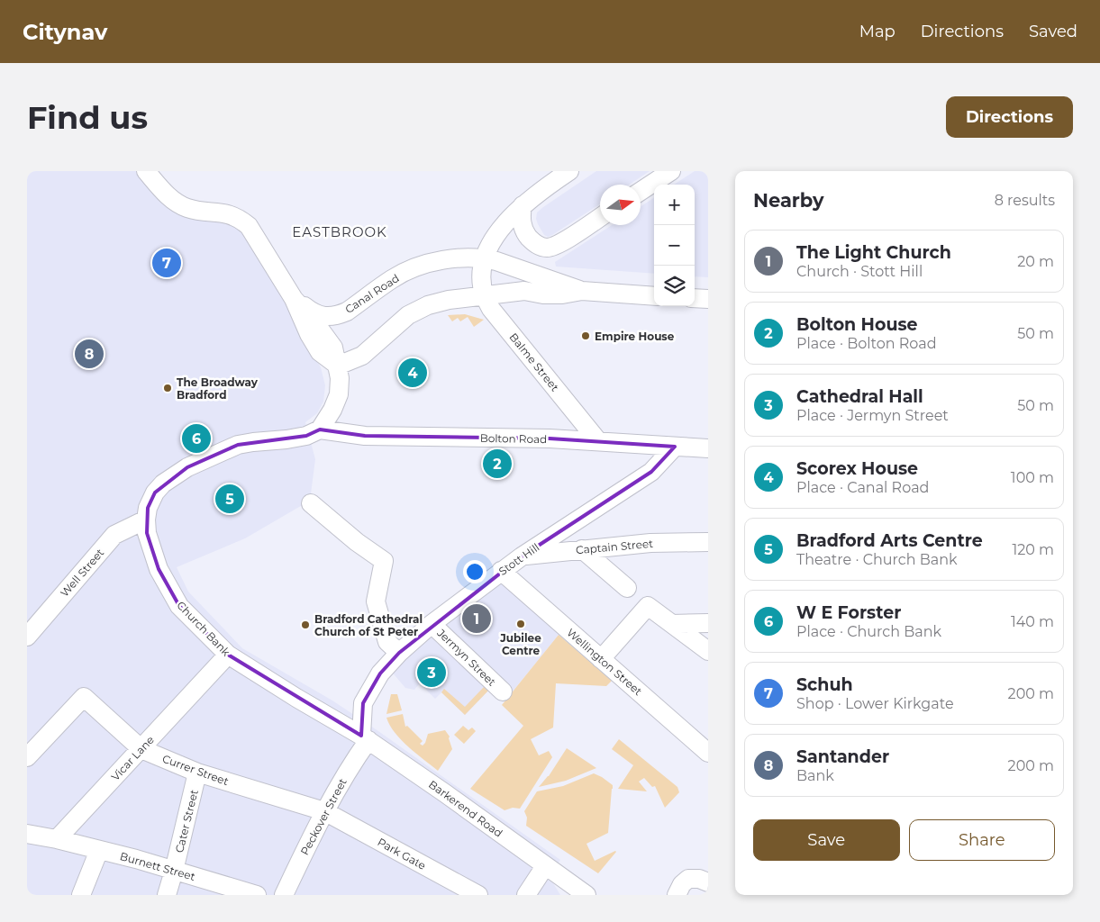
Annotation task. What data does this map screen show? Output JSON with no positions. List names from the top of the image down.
{
  "streets": {
    "street": [
      "Canal Road",
      "Balme Street",
      "Bolton Road",
      "Captain Street",
      "Stott Hill",
      "Well Street",
      "Church Bank",
      "Jermyn Street",
      "Wellington Street",
      "Vicar Lane",
      "Currer Street",
      "Barkerend Road",
      "Peckover Street",
      "Cater Street",
      "Park Gate",
      "Burnett Street"
    ]
  },
  "crossings": [
    ["Canal Road", "Balme Street"],
    ["Balme Street", "Bolton Road"],
    ["Bolton Road", "Stott Hill"],
    ["Bolton Road", "Church Bank"],
    ["Captain Street", "Stott Hill"],
    ["Stott Hill", "Church Bank"],
    ["Stott Hill", "Jermyn Street"],
    ["Stott Hill", "Wellington Street"],
    ["Stott Hill", "Barkerend Road"],
    ["Stott Hill", "Peckover Street"],
    ["Well Street", "Church Bank"],
    ["Church Bank", "Vicar Lane"],
    ["Church Bank", "Barkerend Road"],
    ["Church Bank", "Peckover Street"],
    ["Vicar Lane", "Currer Street"],
    ["Vicar Lane", "Burnett Street"],
    ["Currer Street", "Peckover Street"],
    ["Currer Street", "Cater Street"],
    ["Currer Street", "Park Gate"],
    ["Barkerend Road", "Peckover Street"],
    ["Peckover Street", "Park Gate"],
    ["Cater Street", "Burnett Street"]
  ],
  "districts": ["EASTBROOK"],
  "places": [
    "Empire House",
    "The Broadway Bradford",
    "Jubilee Centre",
    "Bradford Cathedral Church of St Peter"
  ],
  "north": "right",
  "page": {
    "header": "Citynav",
    "nav": ["Map", "Directions", "Saved"],
    "buttons": [
      "Directions",
      ["Save", "Share"]
    ],
    "title": "Find us",
    "heading": ["Nearby", "8 results"],
    "map_buttons": ["+", "−"],
    "list": [
      {
        "mark": "1",
        "name": "The Light Church",
        "note": "Church · Stott Hill",
        "value": "20 m"
      },
      {
        "mark": "2",
        "name": "Bolton House",
        "note": "Place · Bolton Road",
        "value": "50 m"
      },
      {
        "mark": "3",
        "name": "Cathedral Hall",
        "note": "Place · Jermyn Street",
        "value": "50 m"
      },
      {
        "mark": "4",
        "name": "Scorex House",
        "note": "Place · Canal Road",
        "value": "100 m"
      },
      {
        "mark": "5",
        "name": "Bradford Arts Centre",
        "note": "Theatre · Church Bank",
        "value": "120 m"
      },
      {
        "mark": "6",
        "name": "W E Forster",
        "note": "Place · Church Bank",
        "value": "140 m"
      },
      {
        "mark": "7",
        "name": "Schuh",
        "note": "Shop · Lower Kirkgate",
        "value": "200 m"
      },
      {
        "mark": "8",
        "name": "Santander",
        "note": "Bank",
        "value": "200 m"
      }
    ],
    "pins": [
      "7",
      "8",
      "4",
      "6",
      "2",
      "5",
      "1",
      "3"
    ]
  }
}
